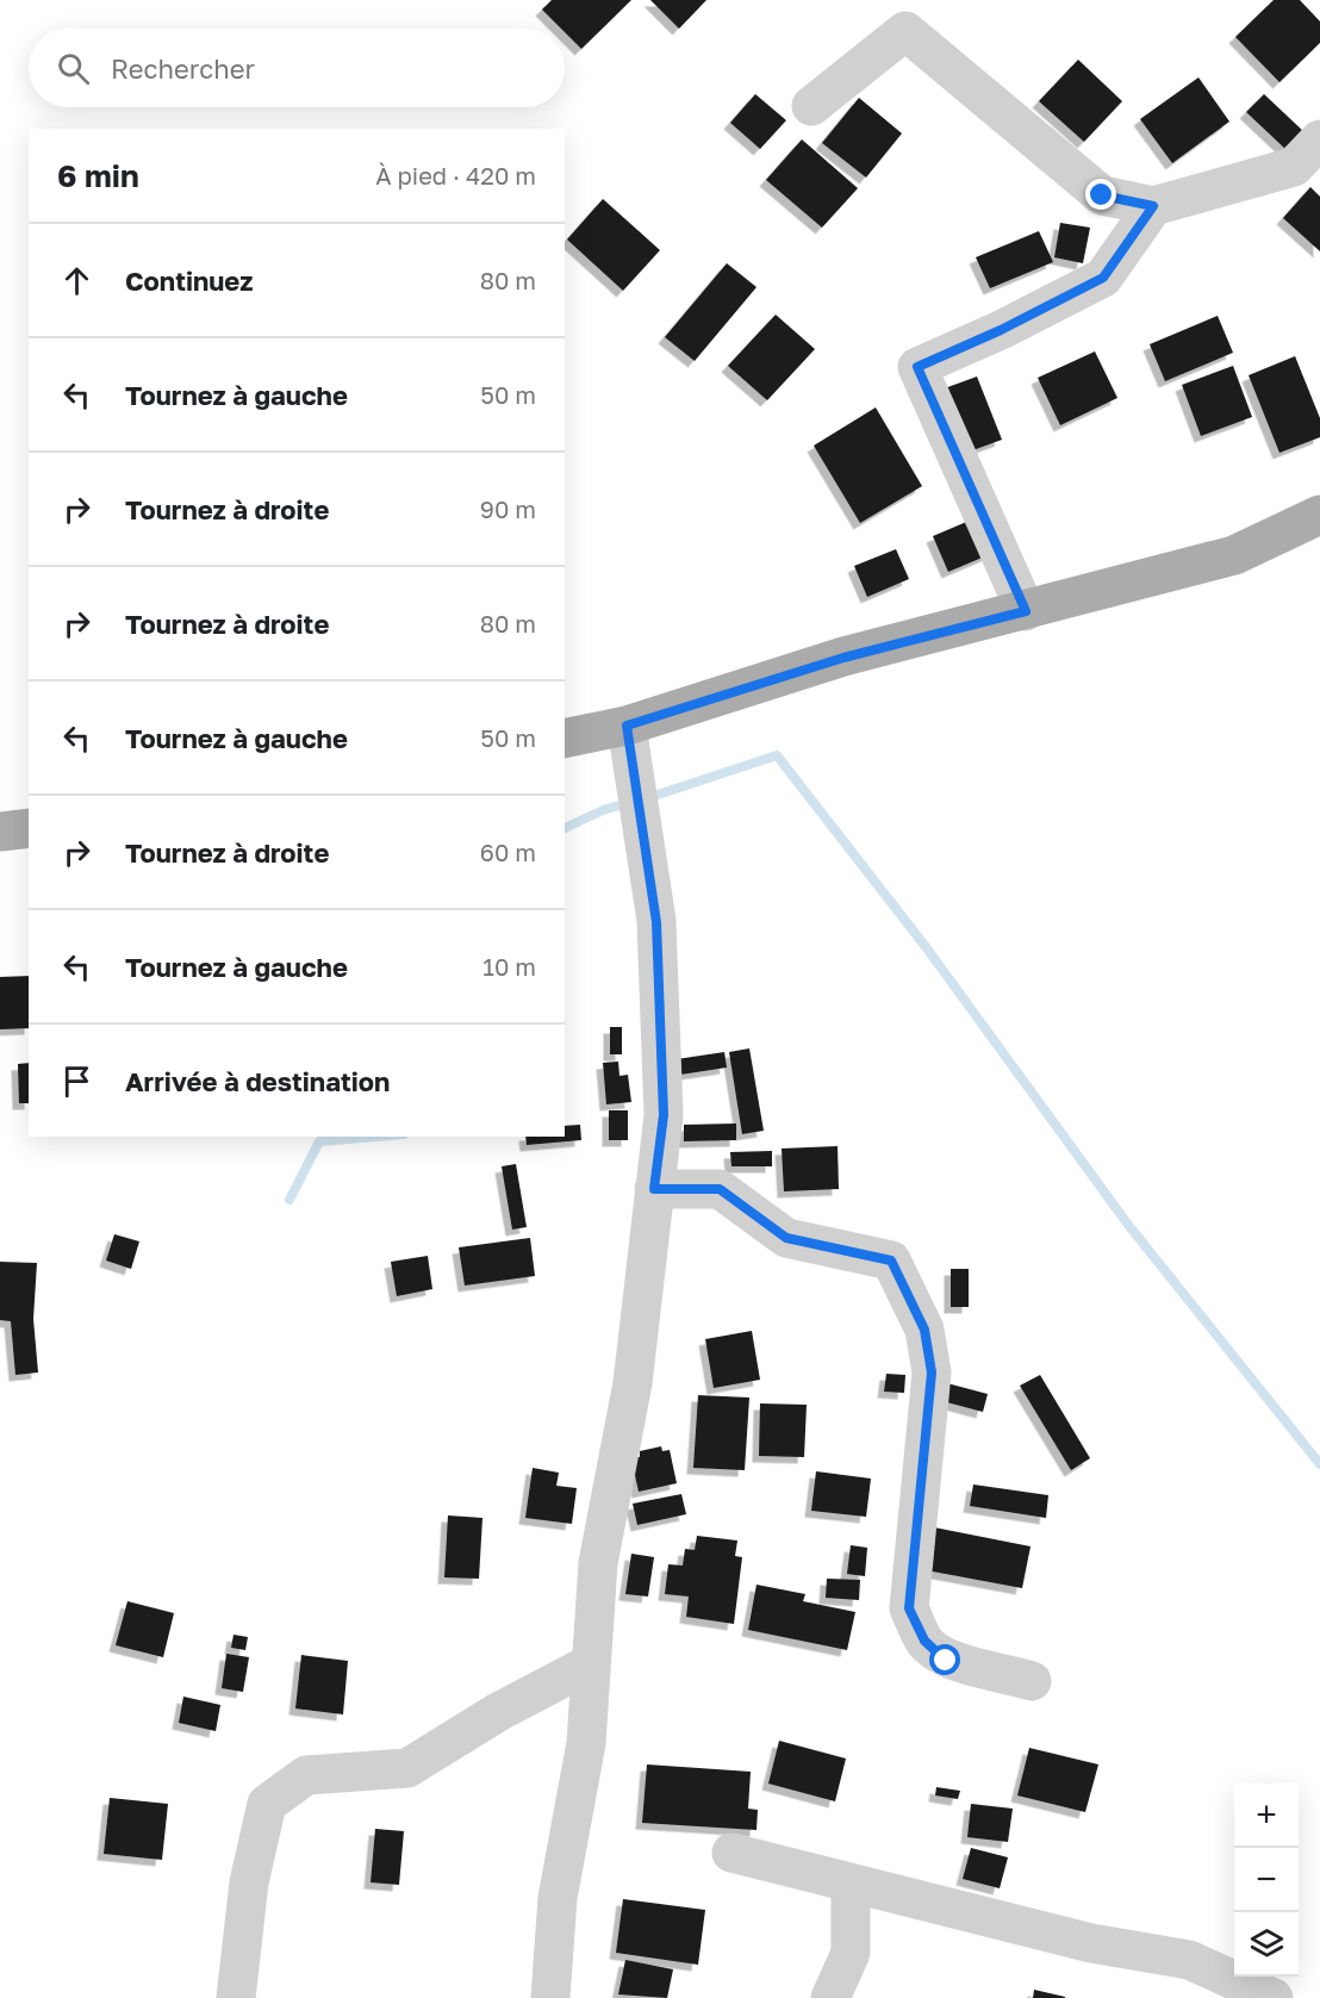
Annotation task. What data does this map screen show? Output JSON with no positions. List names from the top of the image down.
{
  "page": {
    "search": "Rechercher",
    "heading": ["6 min", "À pied · 420 m"],
    "list": [
      ["Continuez", "80 m"],
      ["Tournez à gauche", "50 m"],
      ["Tournez à droite", "90 m"],
      ["Tournez à droite", "80 m"],
      ["Tournez à gauche", "50 m"],
      ["Tournez à droite", "60 m"],
      ["Tournez à gauche", "10 m"],
      "Arrivée à destination"
    ],
    "map_buttons": ["+", "−"]
  }
}
